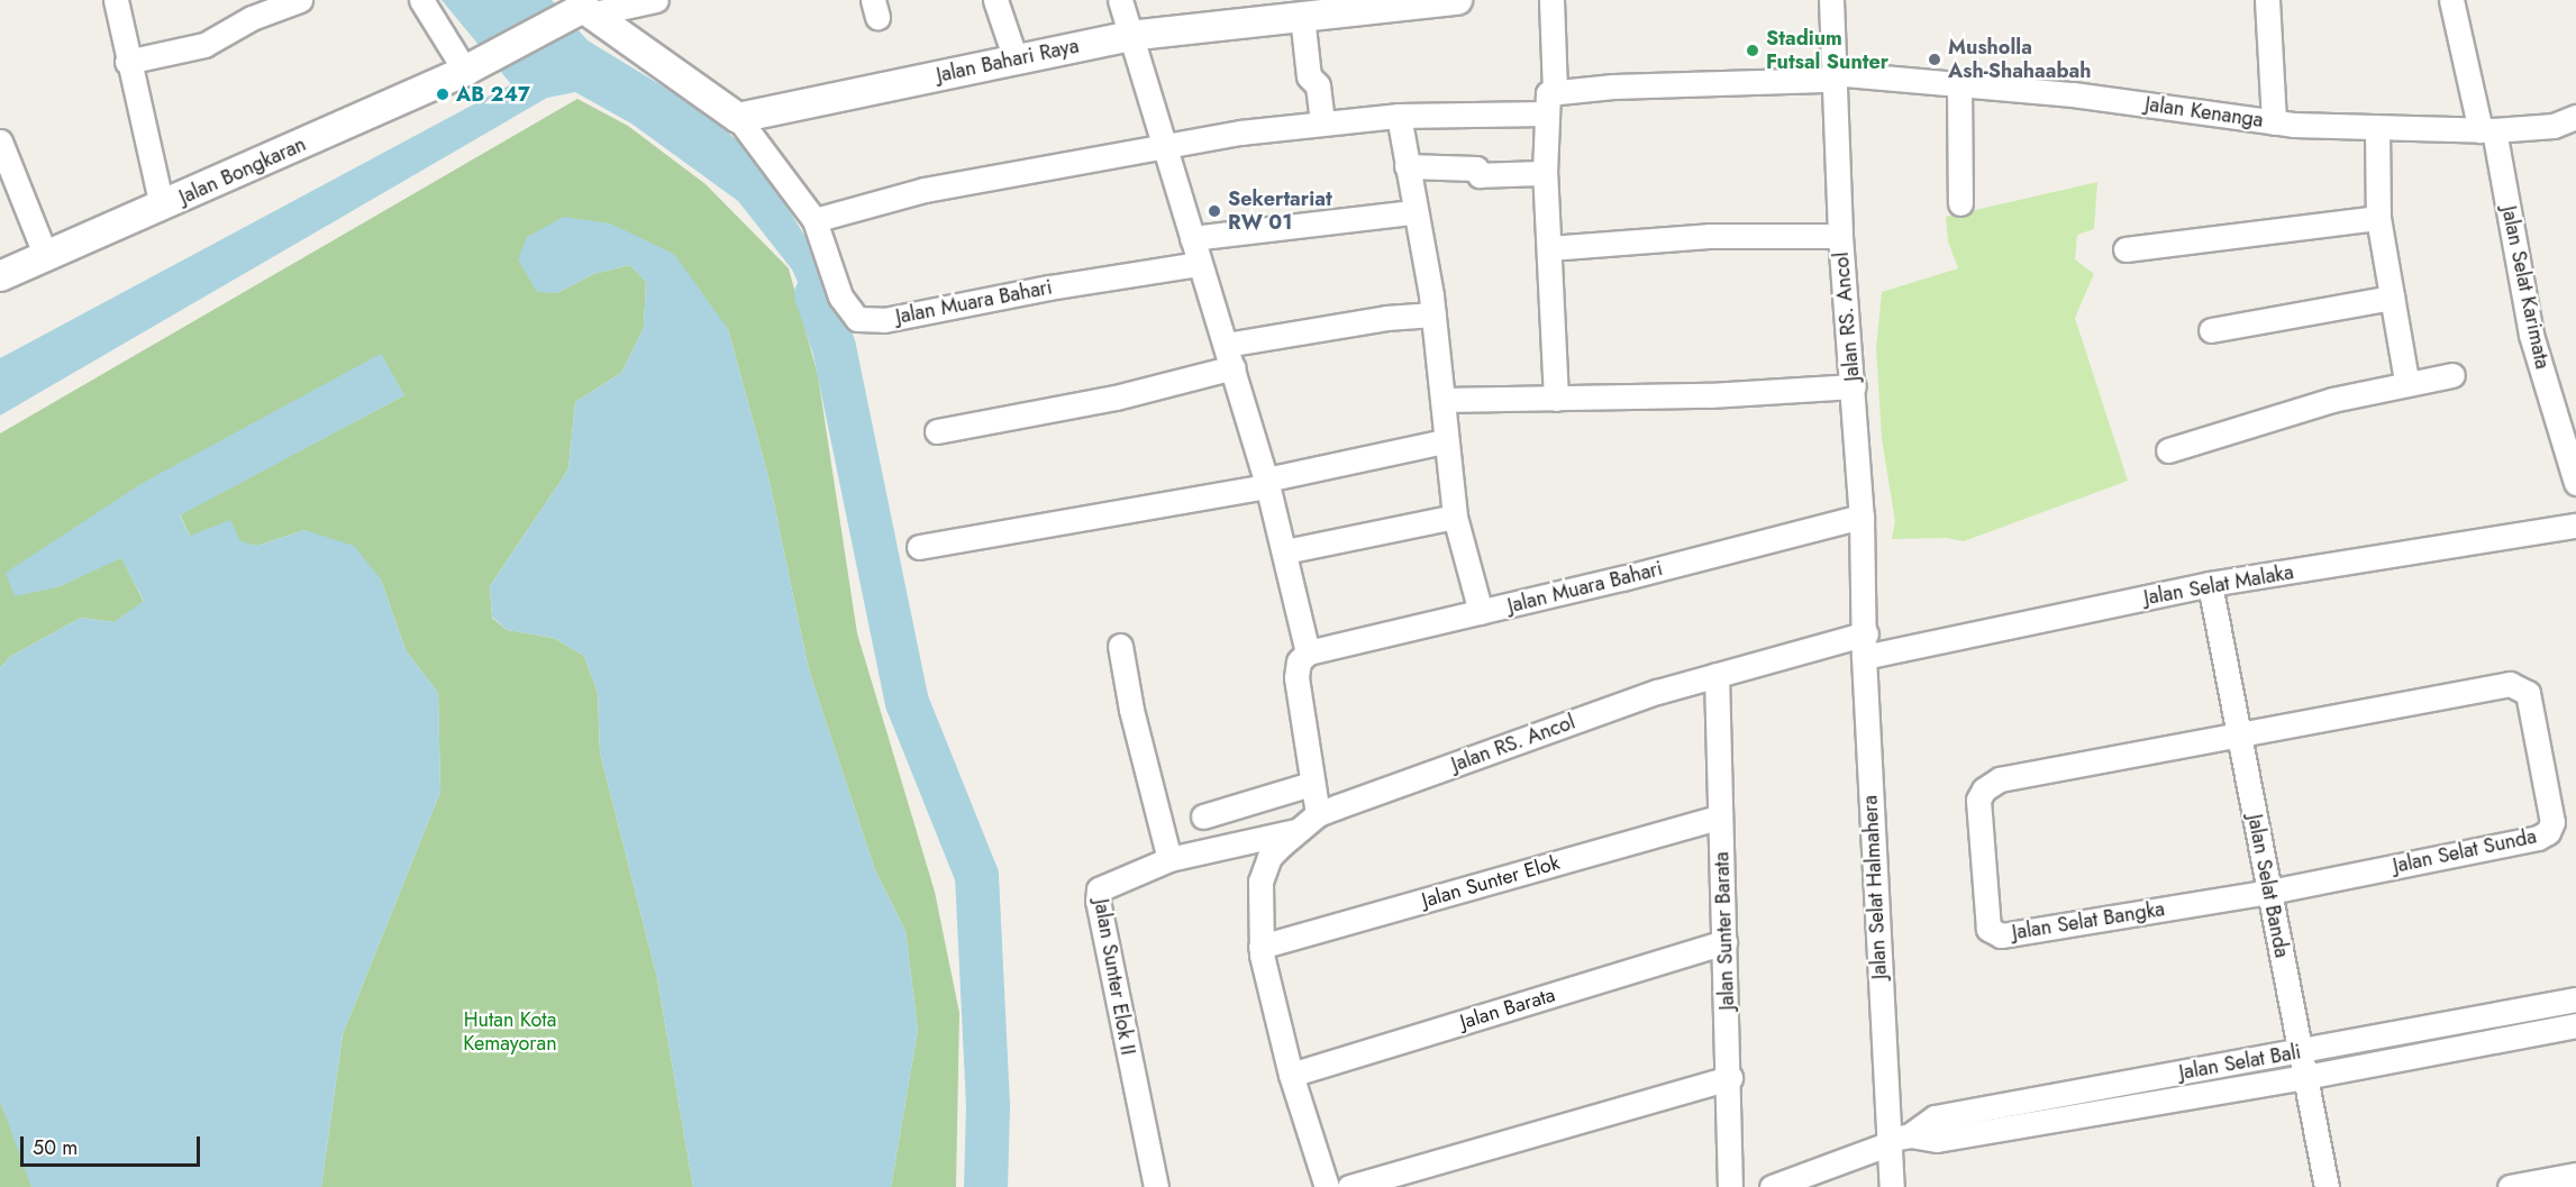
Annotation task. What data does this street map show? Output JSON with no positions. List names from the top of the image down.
{
  "streets": {
    "street": [
      "Jalan Bahari Raya",
      "Jalan Kenanga",
      "Jalan Bongkaran",
      "Jalan Selat Karimata",
      "Jalan Muara Bahari",
      "Jalan RS. Ancol",
      "Jalan Selat Malaka",
      "Jalan Selat Sunda",
      "Jalan Sunter Elok",
      "Jalan Selat Banda",
      "Jalan Selat Halmahera",
      "Jalan Selat Bangka",
      "Jalan Sunter Barata",
      "Jalan Sunter Elok II",
      "Jalan Barata",
      "Jalan Selat Bali"
    ]
  },
  "crossings": [
    ["Jalan Bahari Raya", "Jalan Muara Bahari"],
    ["Jalan Kenanga", "Jalan Selat Karimata"],
    ["Jalan Kenanga", "Jalan RS. Ancol"],
    ["Jalan Muara Bahari", "Jalan RS. Ancol"],
    ["Jalan RS. Ancol", "Jalan Selat Malaka"],
    ["Jalan RS. Ancol", "Jalan Selat Halmahera"],
    ["Jalan RS. Ancol", "Jalan Sunter Barata"],
    ["Jalan Selat Malaka", "Jalan Selat Banda"],
    ["Jalan Selat Malaka", "Jalan Selat Halmahera"],
    ["Jalan Selat Sunda", "Jalan Selat Banda"],
    ["Jalan Selat Sunda", "Jalan Selat Bangka"],
    ["Jalan Sunter Elok", "Jalan Sunter Barata"],
    ["Jalan Selat Banda", "Jalan Selat Bangka"],
    ["Jalan Selat Banda", "Jalan Selat Bali"],
    ["Jalan Selat Halmahera", "Jalan Selat Bali"],
    ["Jalan Sunter Barata", "Jalan Barata"]
  ],
  "parks": ["Hutan Kota Kemayoran"],
  "places": [
    "Stadium Futsal Sunter",
    "Musholla Ash-Shahaabah",
    "AB 247",
    "Sekertariat RW 01"
  ],
  "scale_bar": "50 m"
}
